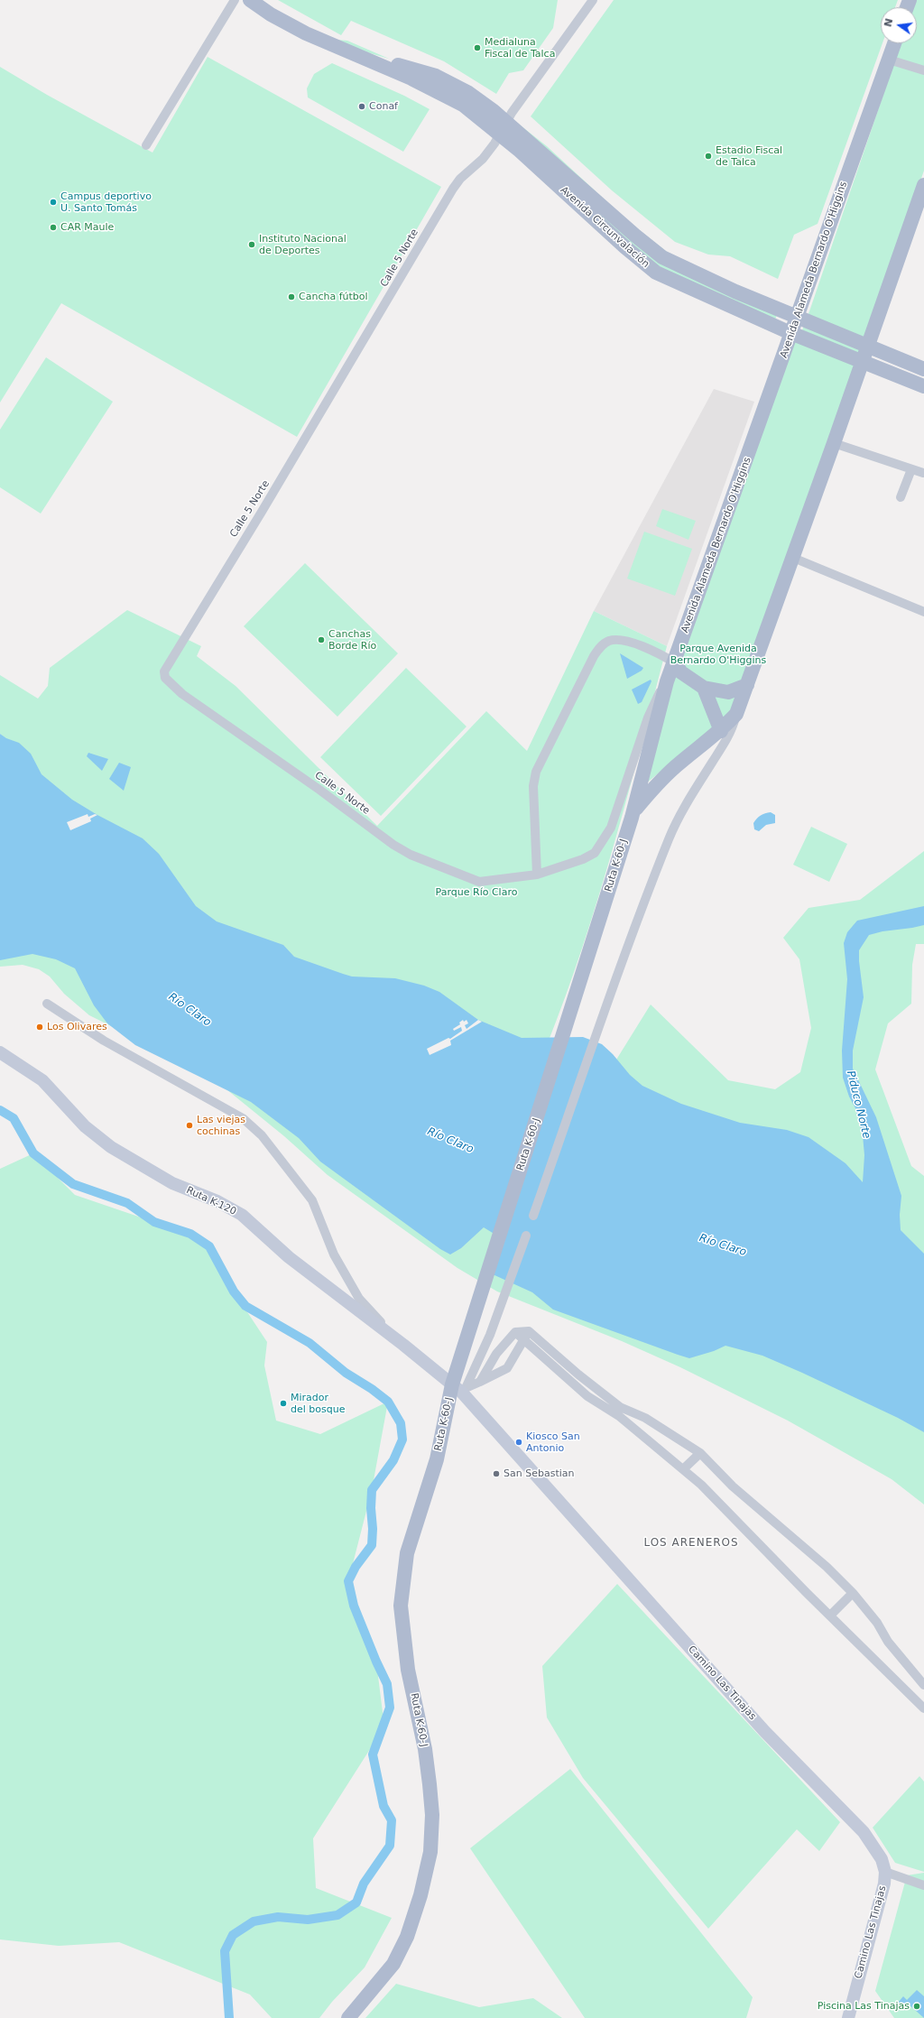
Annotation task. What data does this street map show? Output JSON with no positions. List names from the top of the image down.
{
  "streets": {
    "main road": ["Avenida Circunvalación", "Avenida Alameda Bernardo O'Higgins", "Ruta K-60-J"],
    "street": ["Calle 5 Norte", "Ruta K-120", "Camino Las Tinajas"]
  },
  "crossings": [
    ["Avenida Circunvalación", "Calle 5 Norte"],
    ["Avenida Circunvalación", "Avenida Alameda Bernardo O'Higgins"],
    ["Calle 5 Norte", "Avenida Alameda Bernardo O'Higgins"],
    ["Avenida Alameda Bernardo O'Higgins", "Ruta K-60-J"],
    ["Ruta K-60-J", "Ruta K-120"],
    ["Ruta K-60-J", "Camino Las Tinajas"],
    ["Ruta K-120", "Camino Las Tinajas"]
  ],
  "districts": ["LOS ARENEROS"],
  "water": ["Río Claro", "Piduco Norte"],
  "parks": ["Parque Avenida Bernardo O'Higgins", "Parque Río Claro"],
  "places": [
    "Medialuna Fiscal de Talca",
    "Conaf",
    "Estadio Fiscal de Talca",
    "Campus deportivo U. Santo Tomás",
    "CAR Maule",
    "Instituto Nacional de Deportes",
    "Cancha fútbol",
    "Canchas Borde Río",
    "Los Olivares",
    "Las viejas cochinas",
    "Mirador del bosque",
    "Kiosco San Antonio",
    "San Sebastian",
    "Piscina Las Tinajas"
  ],
  "north": "left"
}
